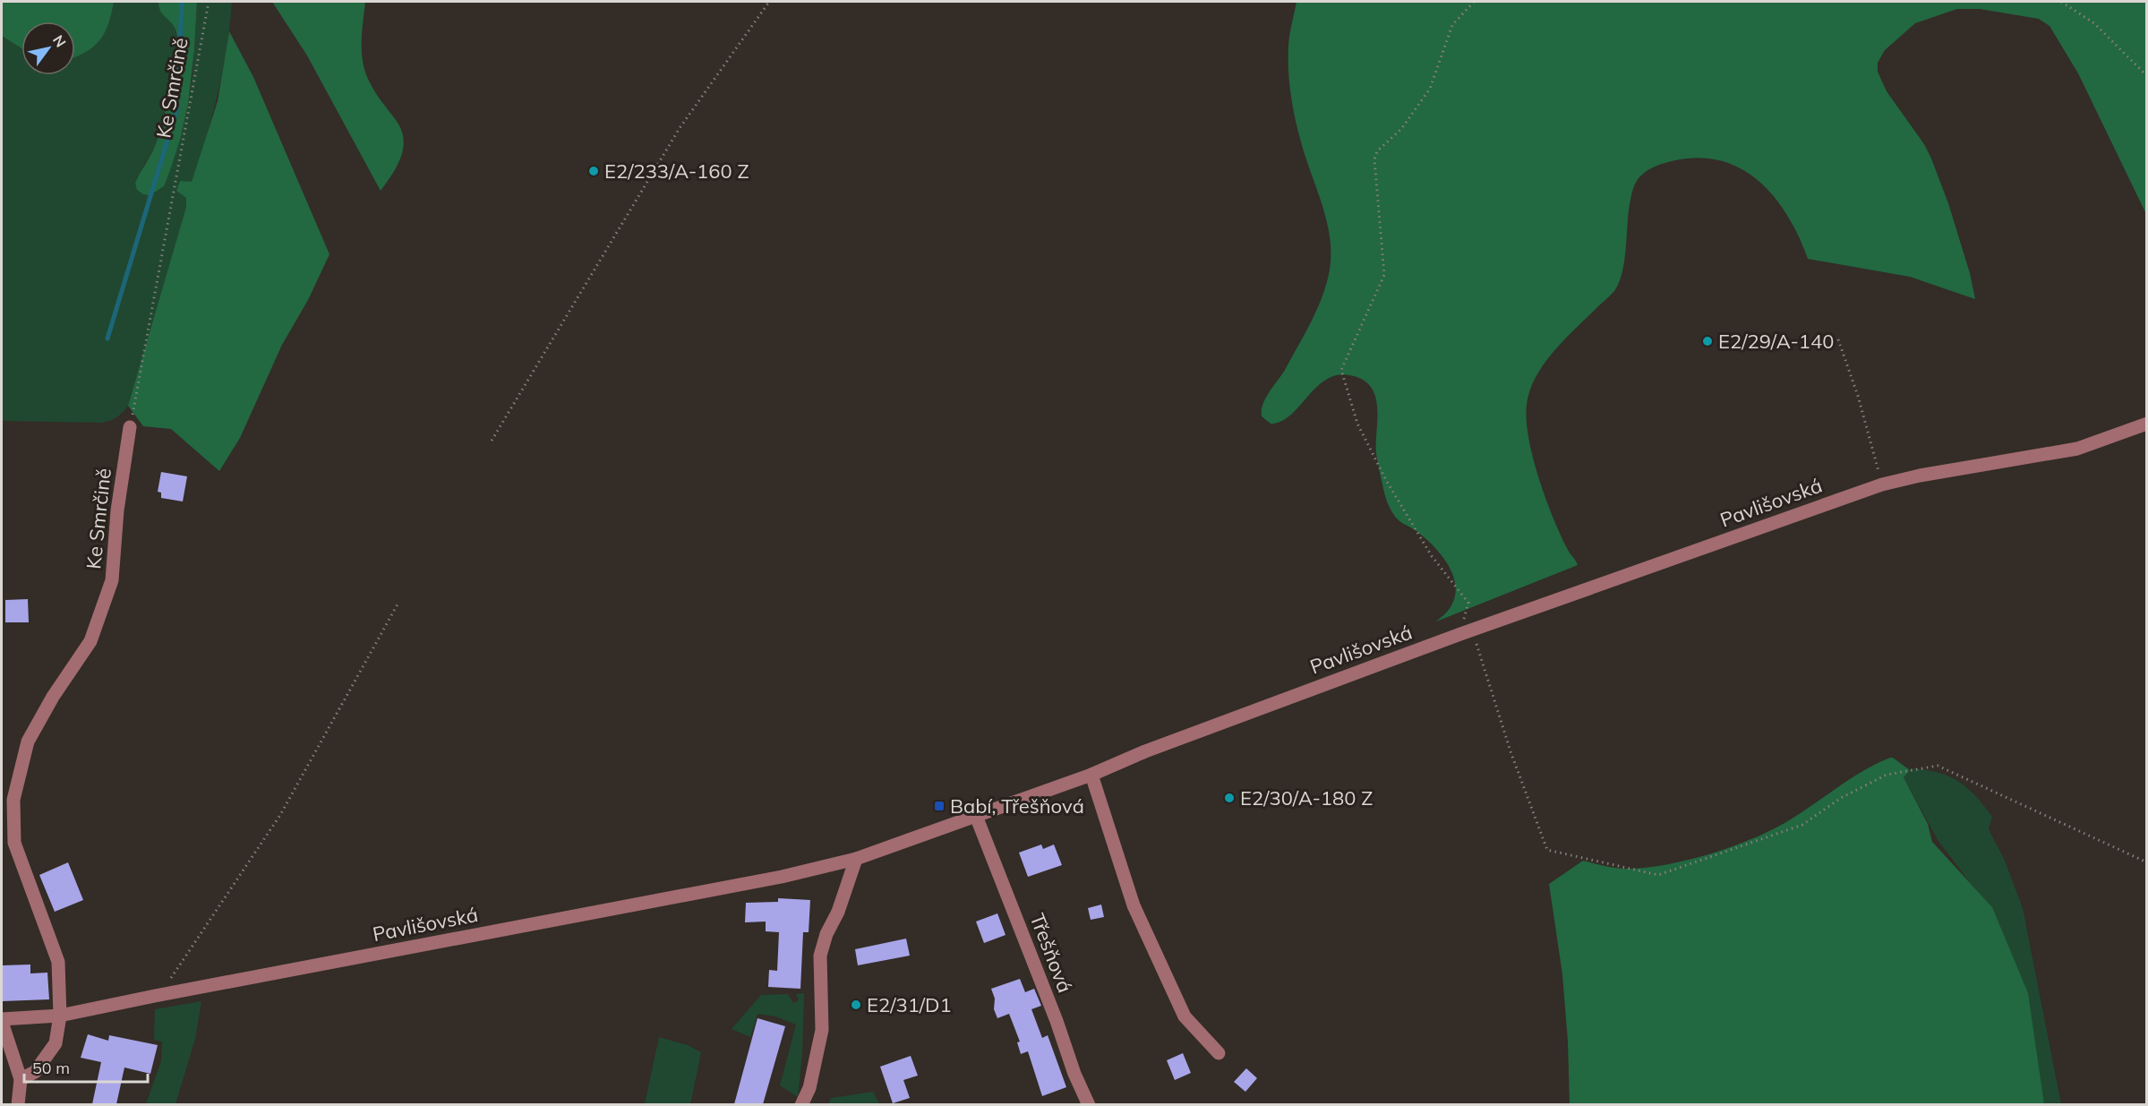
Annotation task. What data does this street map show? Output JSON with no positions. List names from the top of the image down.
{
  "streets": {
    "street": ["Ke Smrčině", "Pavlišovská", "Třešňová"]
  },
  "crossings": [
    ["Ke Smrčině", "Pavlišovská"],
    ["Pavlišovská", "Třešňová"]
  ],
  "places": {
    "other": [
      "E2/233/A-160 Z",
      "E2/29/A-140",
      "E2/30/A-180 Z",
      "E2/31/D1"
    ],
    "transit": ["Babí, Třešňová"]
  },
  "scale_bar": "50 m",
  "north": "top right"
}
